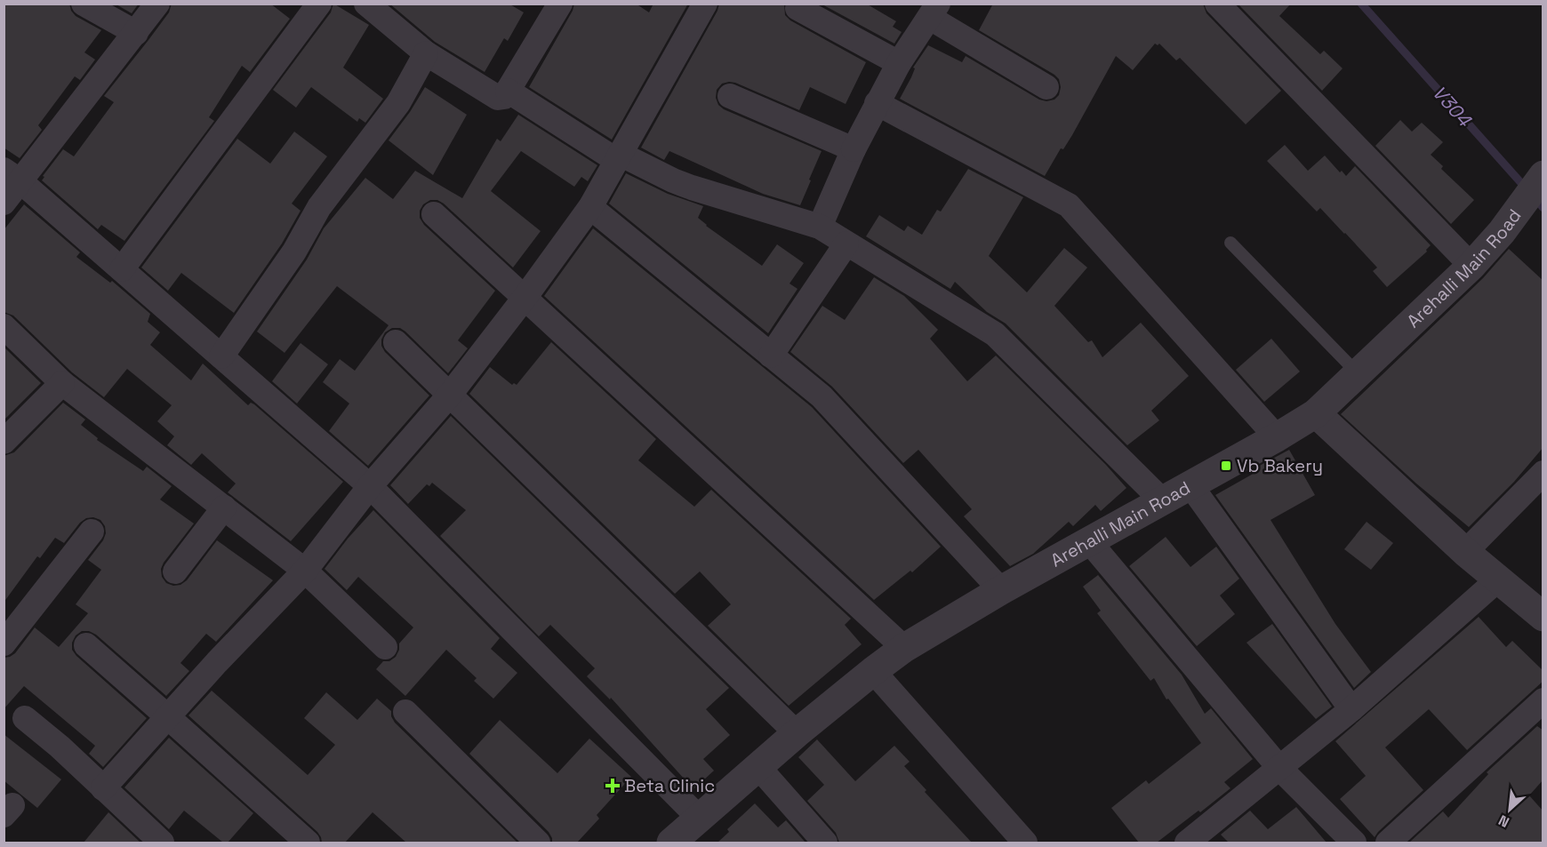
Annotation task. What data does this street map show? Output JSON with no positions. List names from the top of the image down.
{
  "streets": {
    "street": ["Arehalli Main Road"]
  },
  "water": ["V304"],
  "places": {
    "transit": ["Vb Bakery"],
    "health": ["Beta Clinic"]
  },
  "north": "bottom left"
}
